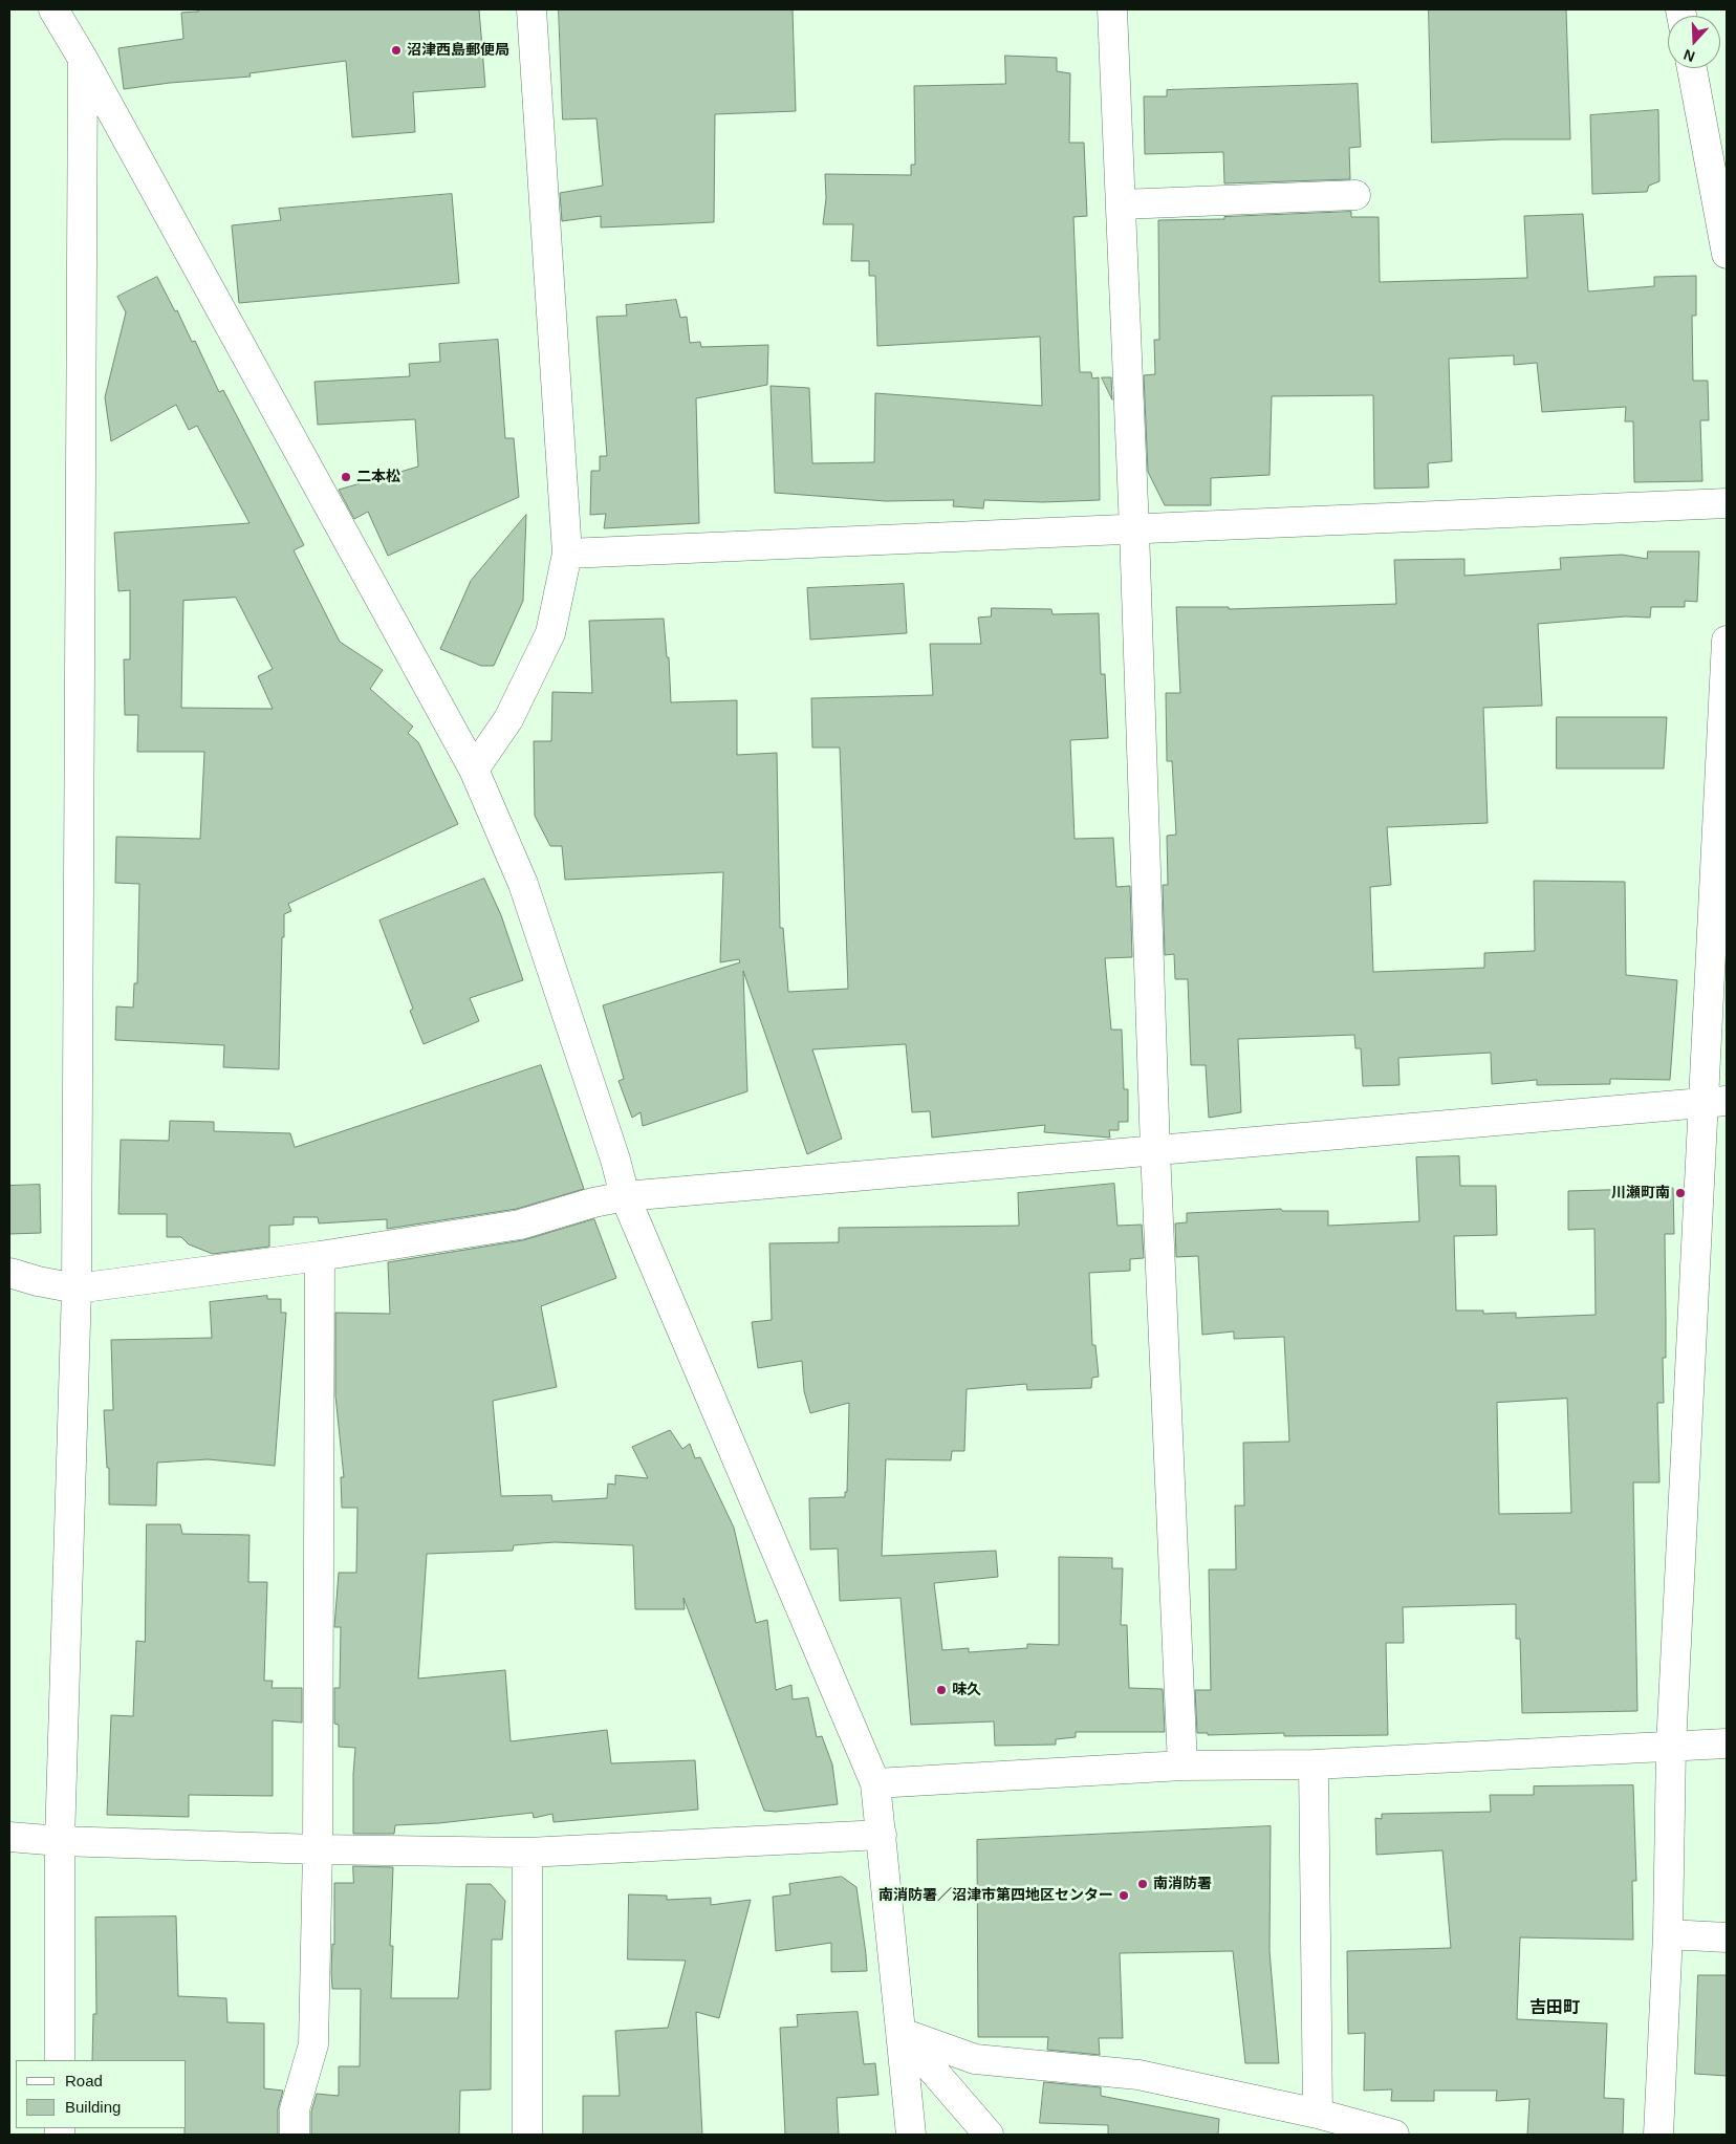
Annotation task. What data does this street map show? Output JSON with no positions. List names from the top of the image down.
{
  "districts": ["吉田町"],
  "places": [
    "沼津西島郵便局",
    "二本松",
    "川瀬町南",
    "味久",
    "南消防署",
    "南消防署／沼津市第四地区センター"
  ],
  "legend": ["Road", "Building"],
  "north": "bottom"
}
